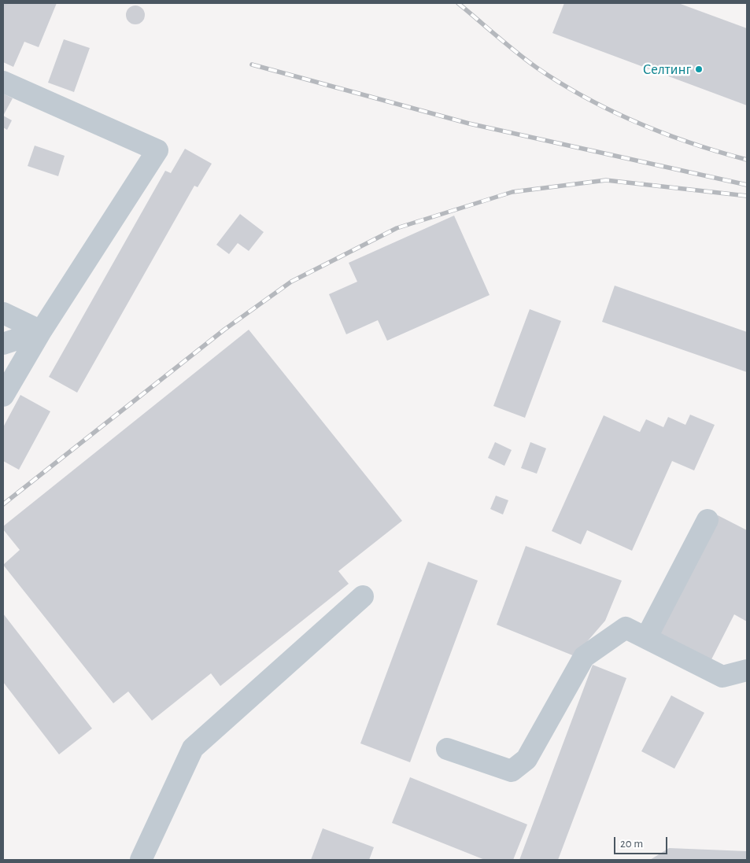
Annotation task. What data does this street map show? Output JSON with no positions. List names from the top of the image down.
{
  "places": ["Селтинг"],
  "scale_bar": "20 m"
}
